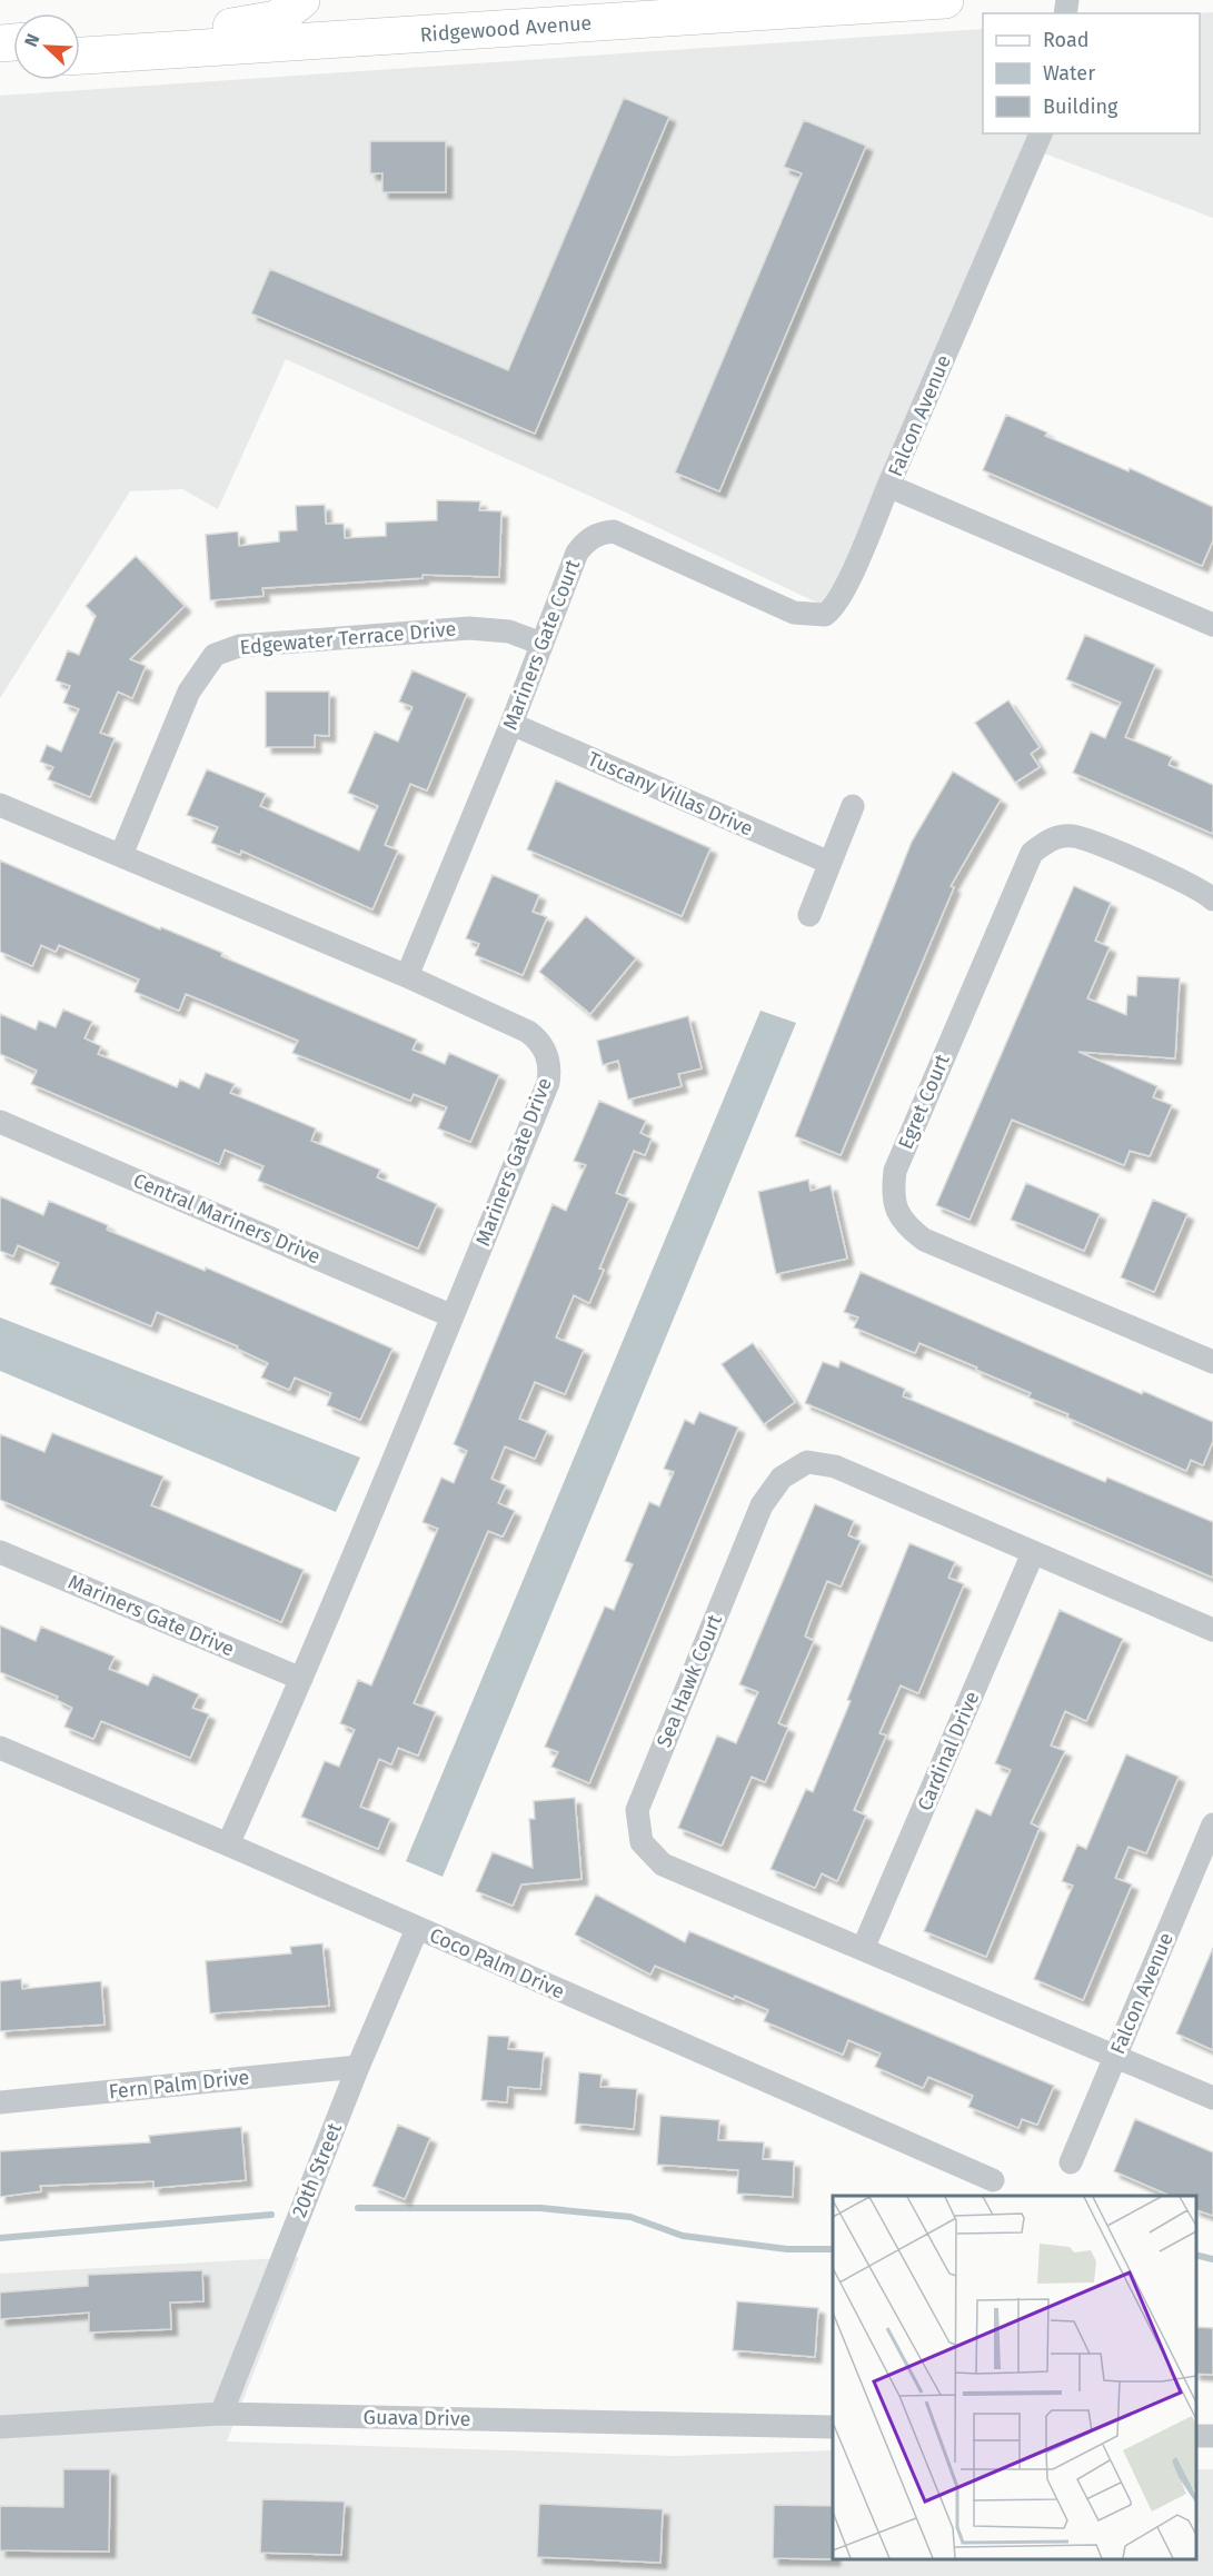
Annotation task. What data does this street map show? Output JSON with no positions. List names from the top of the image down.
{
  "streets": {
    "main road": ["Ridgewood Avenue"],
    "street": [
      "Falcon Avenue",
      "Edgewater Terrace Drive",
      "Mariners Gate Court",
      "Tuscany Villas Drive",
      "Egret Court",
      "Mariners Gate Drive",
      "Central Mariners Drive",
      "Sea Hawk Court",
      "Cardinal Drive",
      "Coco Palm Drive",
      "Fern Palm Drive",
      "20th Street",
      "Guava Drive"
    ]
  },
  "crossings": [
    ["Falcon Avenue", "Mariners Gate Court"],
    ["Falcon Avenue", "Sea Hawk Court"],
    ["Edgewater Terrace Drive", "Mariners Gate Court"],
    ["Edgewater Terrace Drive", "Mariners Gate Drive"],
    ["Mariners Gate Court", "Tuscany Villas Drive"],
    ["Mariners Gate Court", "Mariners Gate Drive"],
    ["Mariners Gate Drive", "Central Mariners Drive"],
    ["Mariners Gate Drive", "Coco Palm Drive"],
    ["Sea Hawk Court", "Cardinal Drive"],
    ["Coco Palm Drive", "20th Street"],
    ["Fern Palm Drive", "20th Street"],
    ["20th Street", "Guava Drive"]
  ],
  "legend": ["Road", "Water", "Building"],
  "north": "top left"
}
